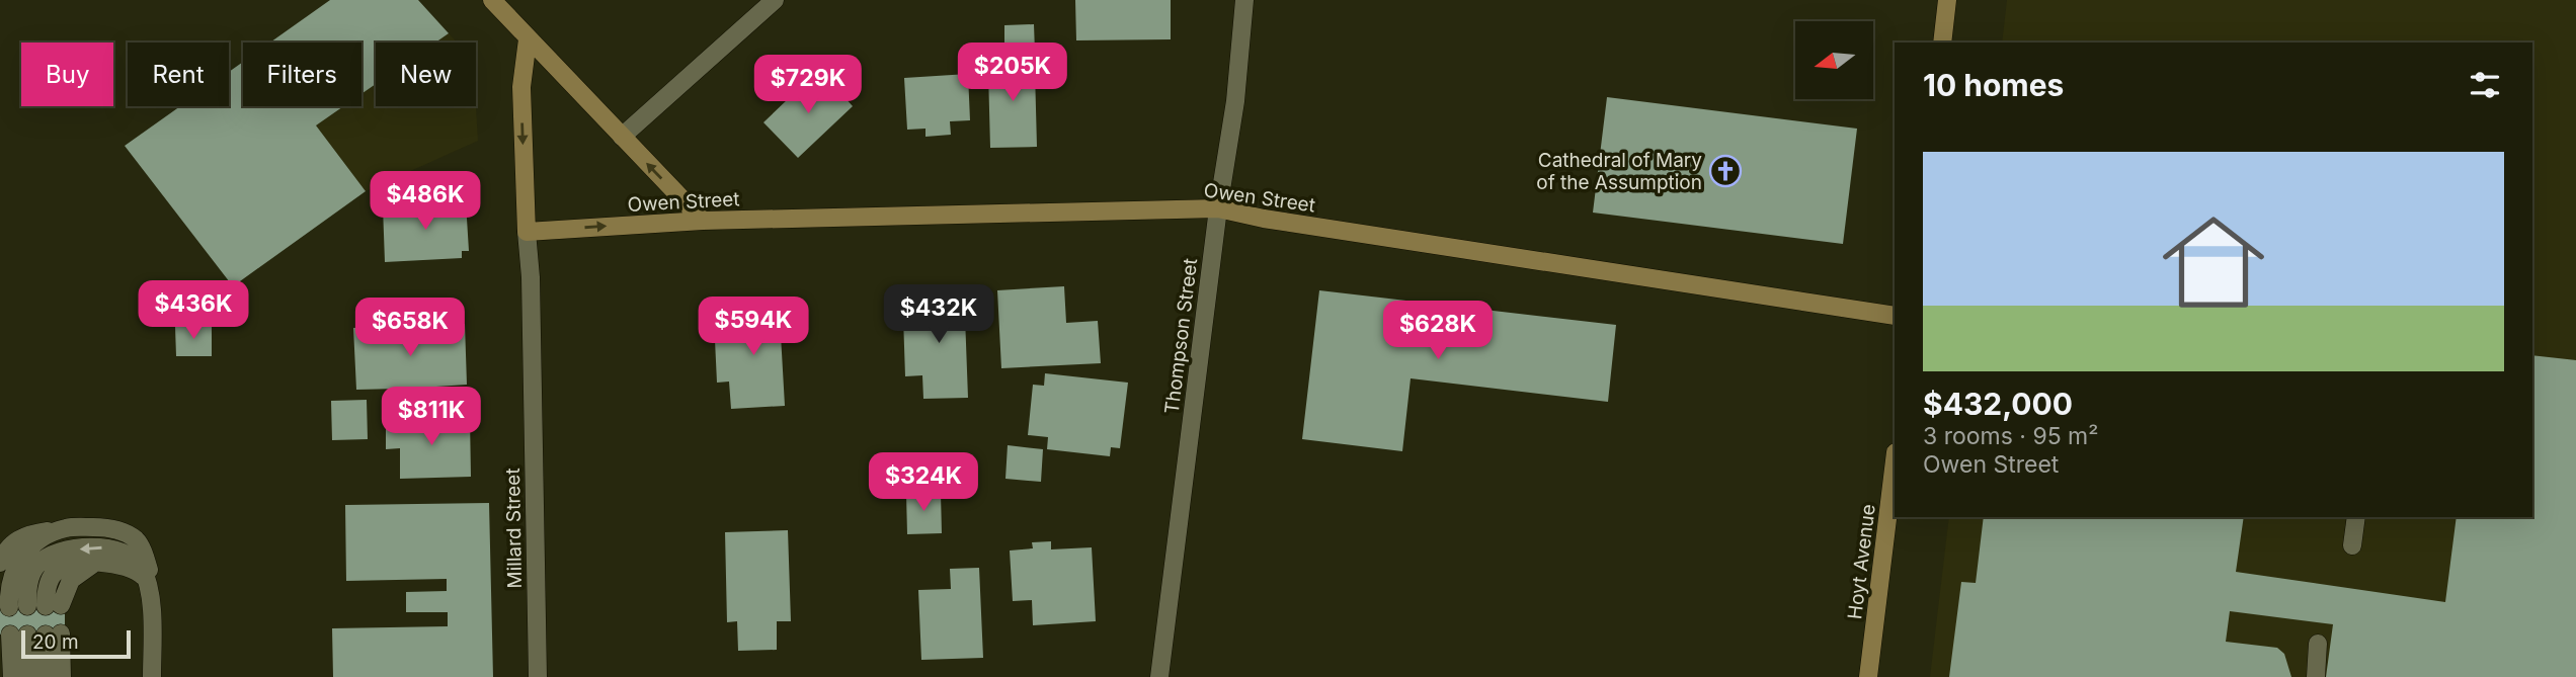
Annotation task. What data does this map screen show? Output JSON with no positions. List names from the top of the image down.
{
  "streets": {
    "street": [
      "Owen Street",
      "Thompson Street",
      "Millard Street",
      "Hoyt Avenue"
    ]
  },
  "crossings": [
    ["Owen Street", "Thompson Street"],
    ["Owen Street", "Millard Street"]
  ],
  "places": {
    "church": ["Cathedral of Mary of the Assumption"]
  },
  "scale_bar": "20 m",
  "north": "left",
  "page": {
    "price": [
      "$205K",
      "$729K",
      "$486K",
      "$436K",
      "$432K",
      "$594K",
      "$658K",
      "$628K",
      "$811K",
      "$324K"
    ],
    "chip": [
      "Buy",
      "Rent",
      "Filters",
      "New"
    ],
    "heading": "10 homes",
    "list": [
      {
        "name": "$432,000",
        "note": "3 rooms · 95 m² · Owen Street"
      }
    ],
    "scale": "20 m"
  }
}
